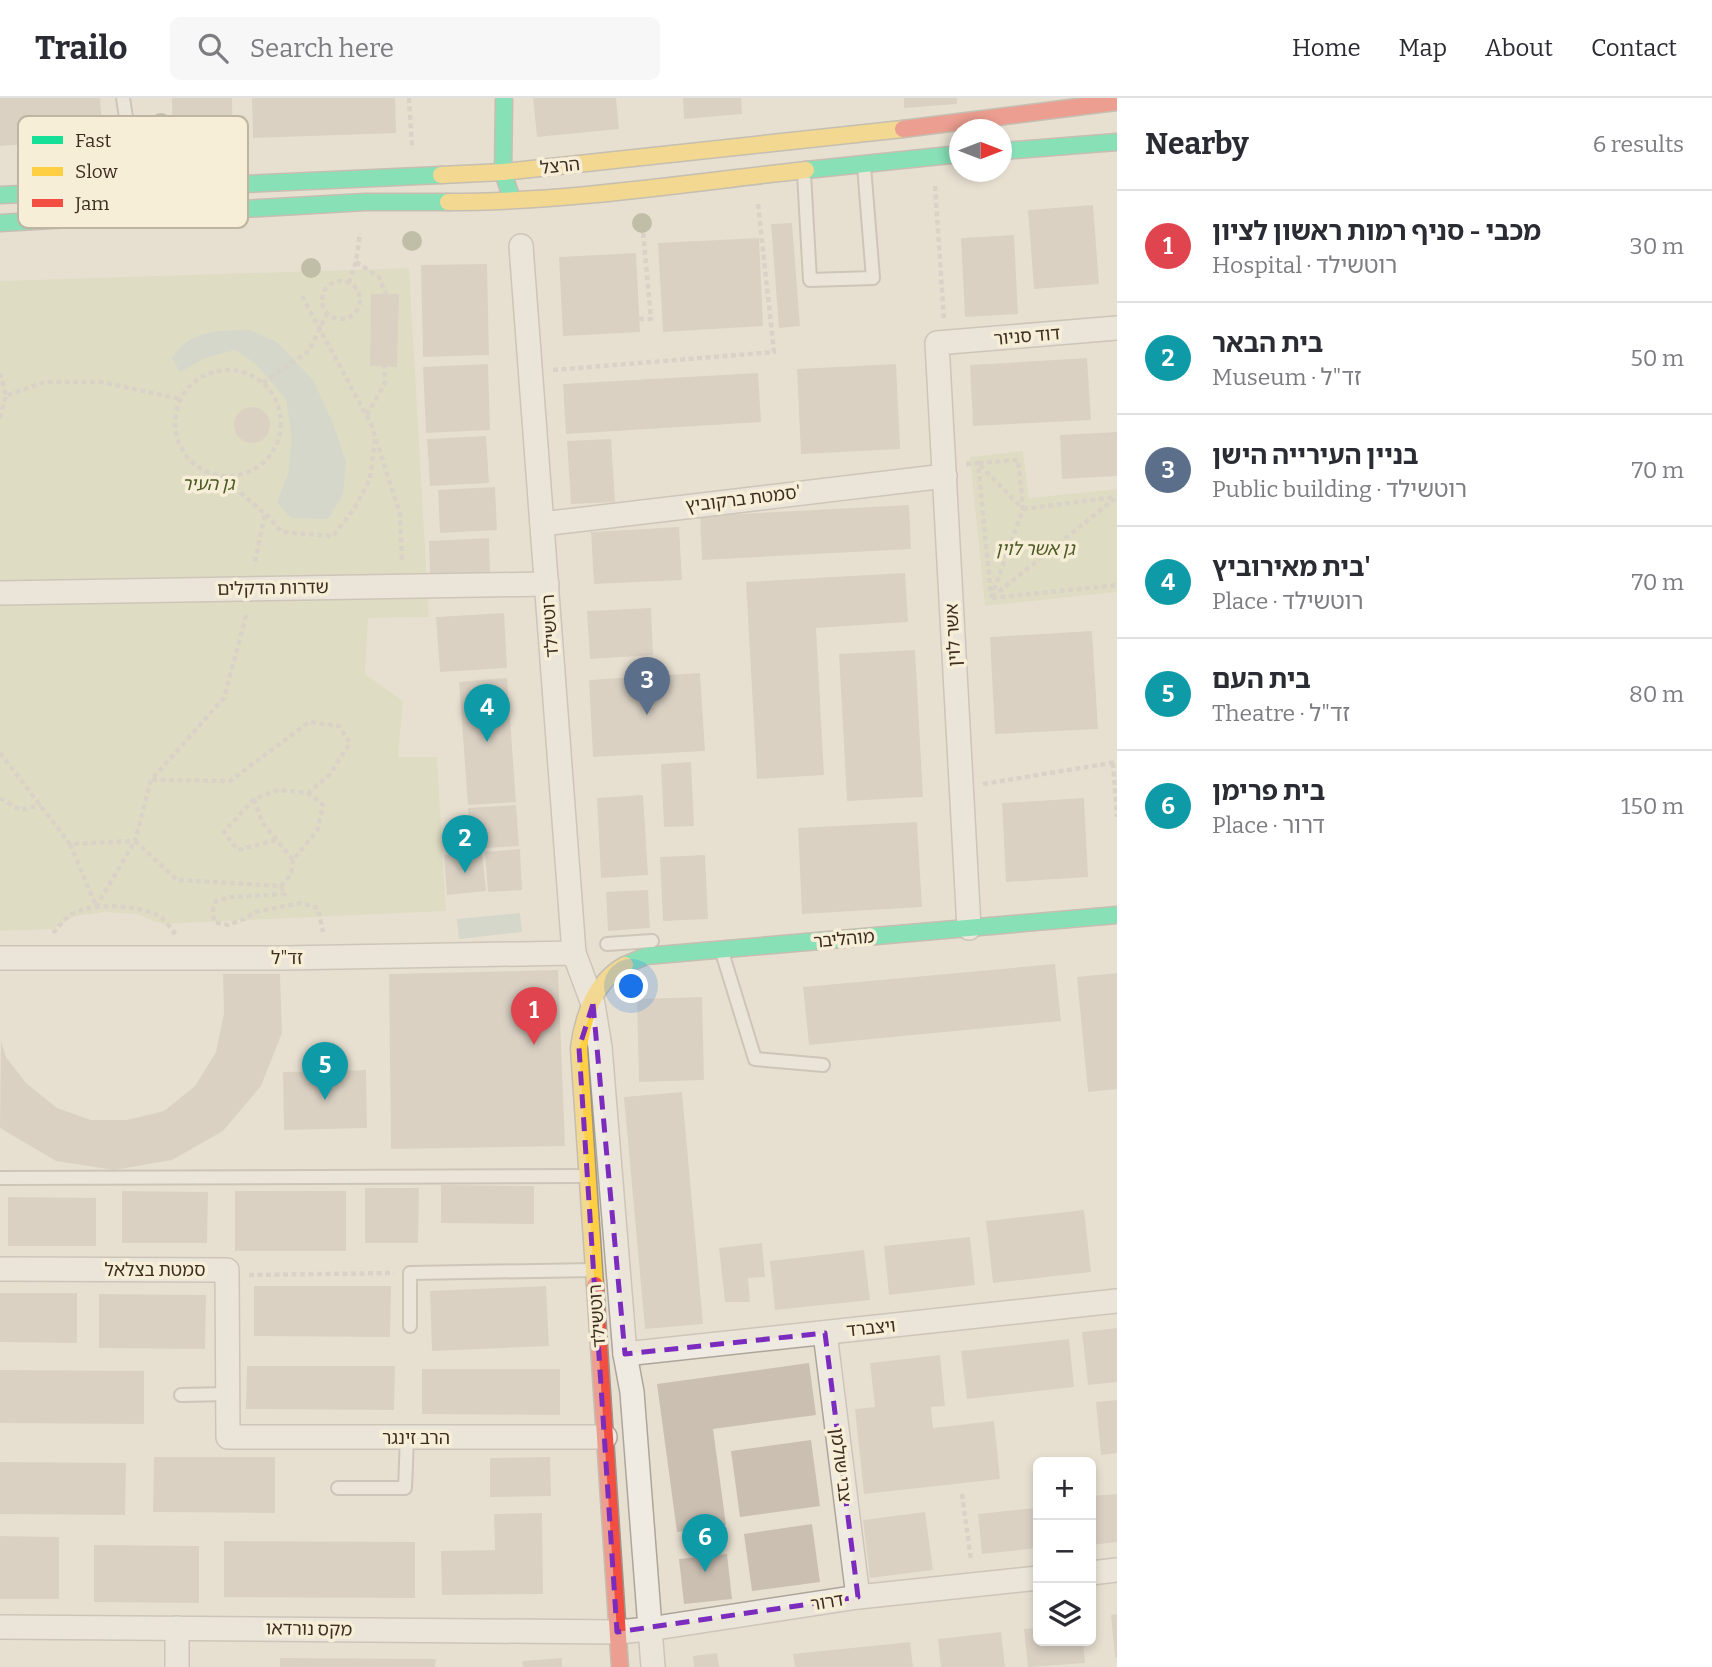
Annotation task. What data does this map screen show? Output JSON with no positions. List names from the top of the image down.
{
  "streets": {
    "main road": ["הרצל", "רוטשילד", "מוהליבר"],
    "street": [
      "דוד סניור",
      "סמטת ברקוביץ'",
      "שדרות הדקלים",
      "אשר לוין",
      "זד\"ל",
      "סמטת בצלאל",
      "ויצברד",
      "הרב זינגר",
      "צבי שולמן",
      "דרור",
      "מקס נורדאו"
    ]
  },
  "crossings": [
    ["דוד סניור", "אשר לוין"],
    ["סמטת ברקוביץ'", "רוטשילד"],
    ["סמטת ברקוביץ'", "אשר לוין"],
    ["שדרות הדקלים", "רוטשילד"],
    ["רוטשילד", "מוהליבר"],
    ["רוטשילד", "זד\"ל"],
    ["רוטשילד", "ויצברד"],
    ["רוטשילד", "הרב זינגר"],
    ["רוטשילד", "דרור"],
    ["רוטשילד", "מקס נורדאו"],
    ["אשר לוין", "מוהליבר"],
    ["סמטת בצלאל", "הרב זינגר"],
    ["ויצברד", "צבי שולמן"],
    ["צבי שולמן", "דרור"],
    ["דרור", "מקס נורדאו"]
  ],
  "parks": ["גן העיר", "גן אשר לוין"],
  "legend": ["Fast", "Slow", "Jam"],
  "north": "right",
  "page": {
    "header": "Trailo",
    "search": "Search here",
    "nav": [
      "Home",
      "Map",
      "About",
      "Contact"
    ],
    "heading": ["Nearby", "6 results"],
    "list": [
      {
        "mark": "1",
        "name": "מכבי - סניף רמות ראשון לציון",
        "note": "Hospital · רוטשילד",
        "value": "30 m"
      },
      {
        "mark": "2",
        "name": "בית הבאר",
        "note": "Museum · זד\"ל",
        "value": "50 m"
      },
      {
        "mark": "3",
        "name": "בניין העירייה הישן",
        "note": "Public building · רוטשילד",
        "value": "70 m"
      },
      {
        "mark": "4",
        "name": "בית מאירוביץ'",
        "note": "Place · רוטשילד",
        "value": "70 m"
      },
      {
        "mark": "5",
        "name": "בית העם",
        "note": "Theatre · זד\"ל",
        "value": "80 m"
      },
      {
        "mark": "6",
        "name": "בית פרימן",
        "note": "Place · דרור",
        "value": "150 m"
      }
    ],
    "pins": [
      "3",
      "4",
      "2",
      "1",
      "5",
      "6"
    ],
    "map_buttons": ["+", "−"]
  }
}
